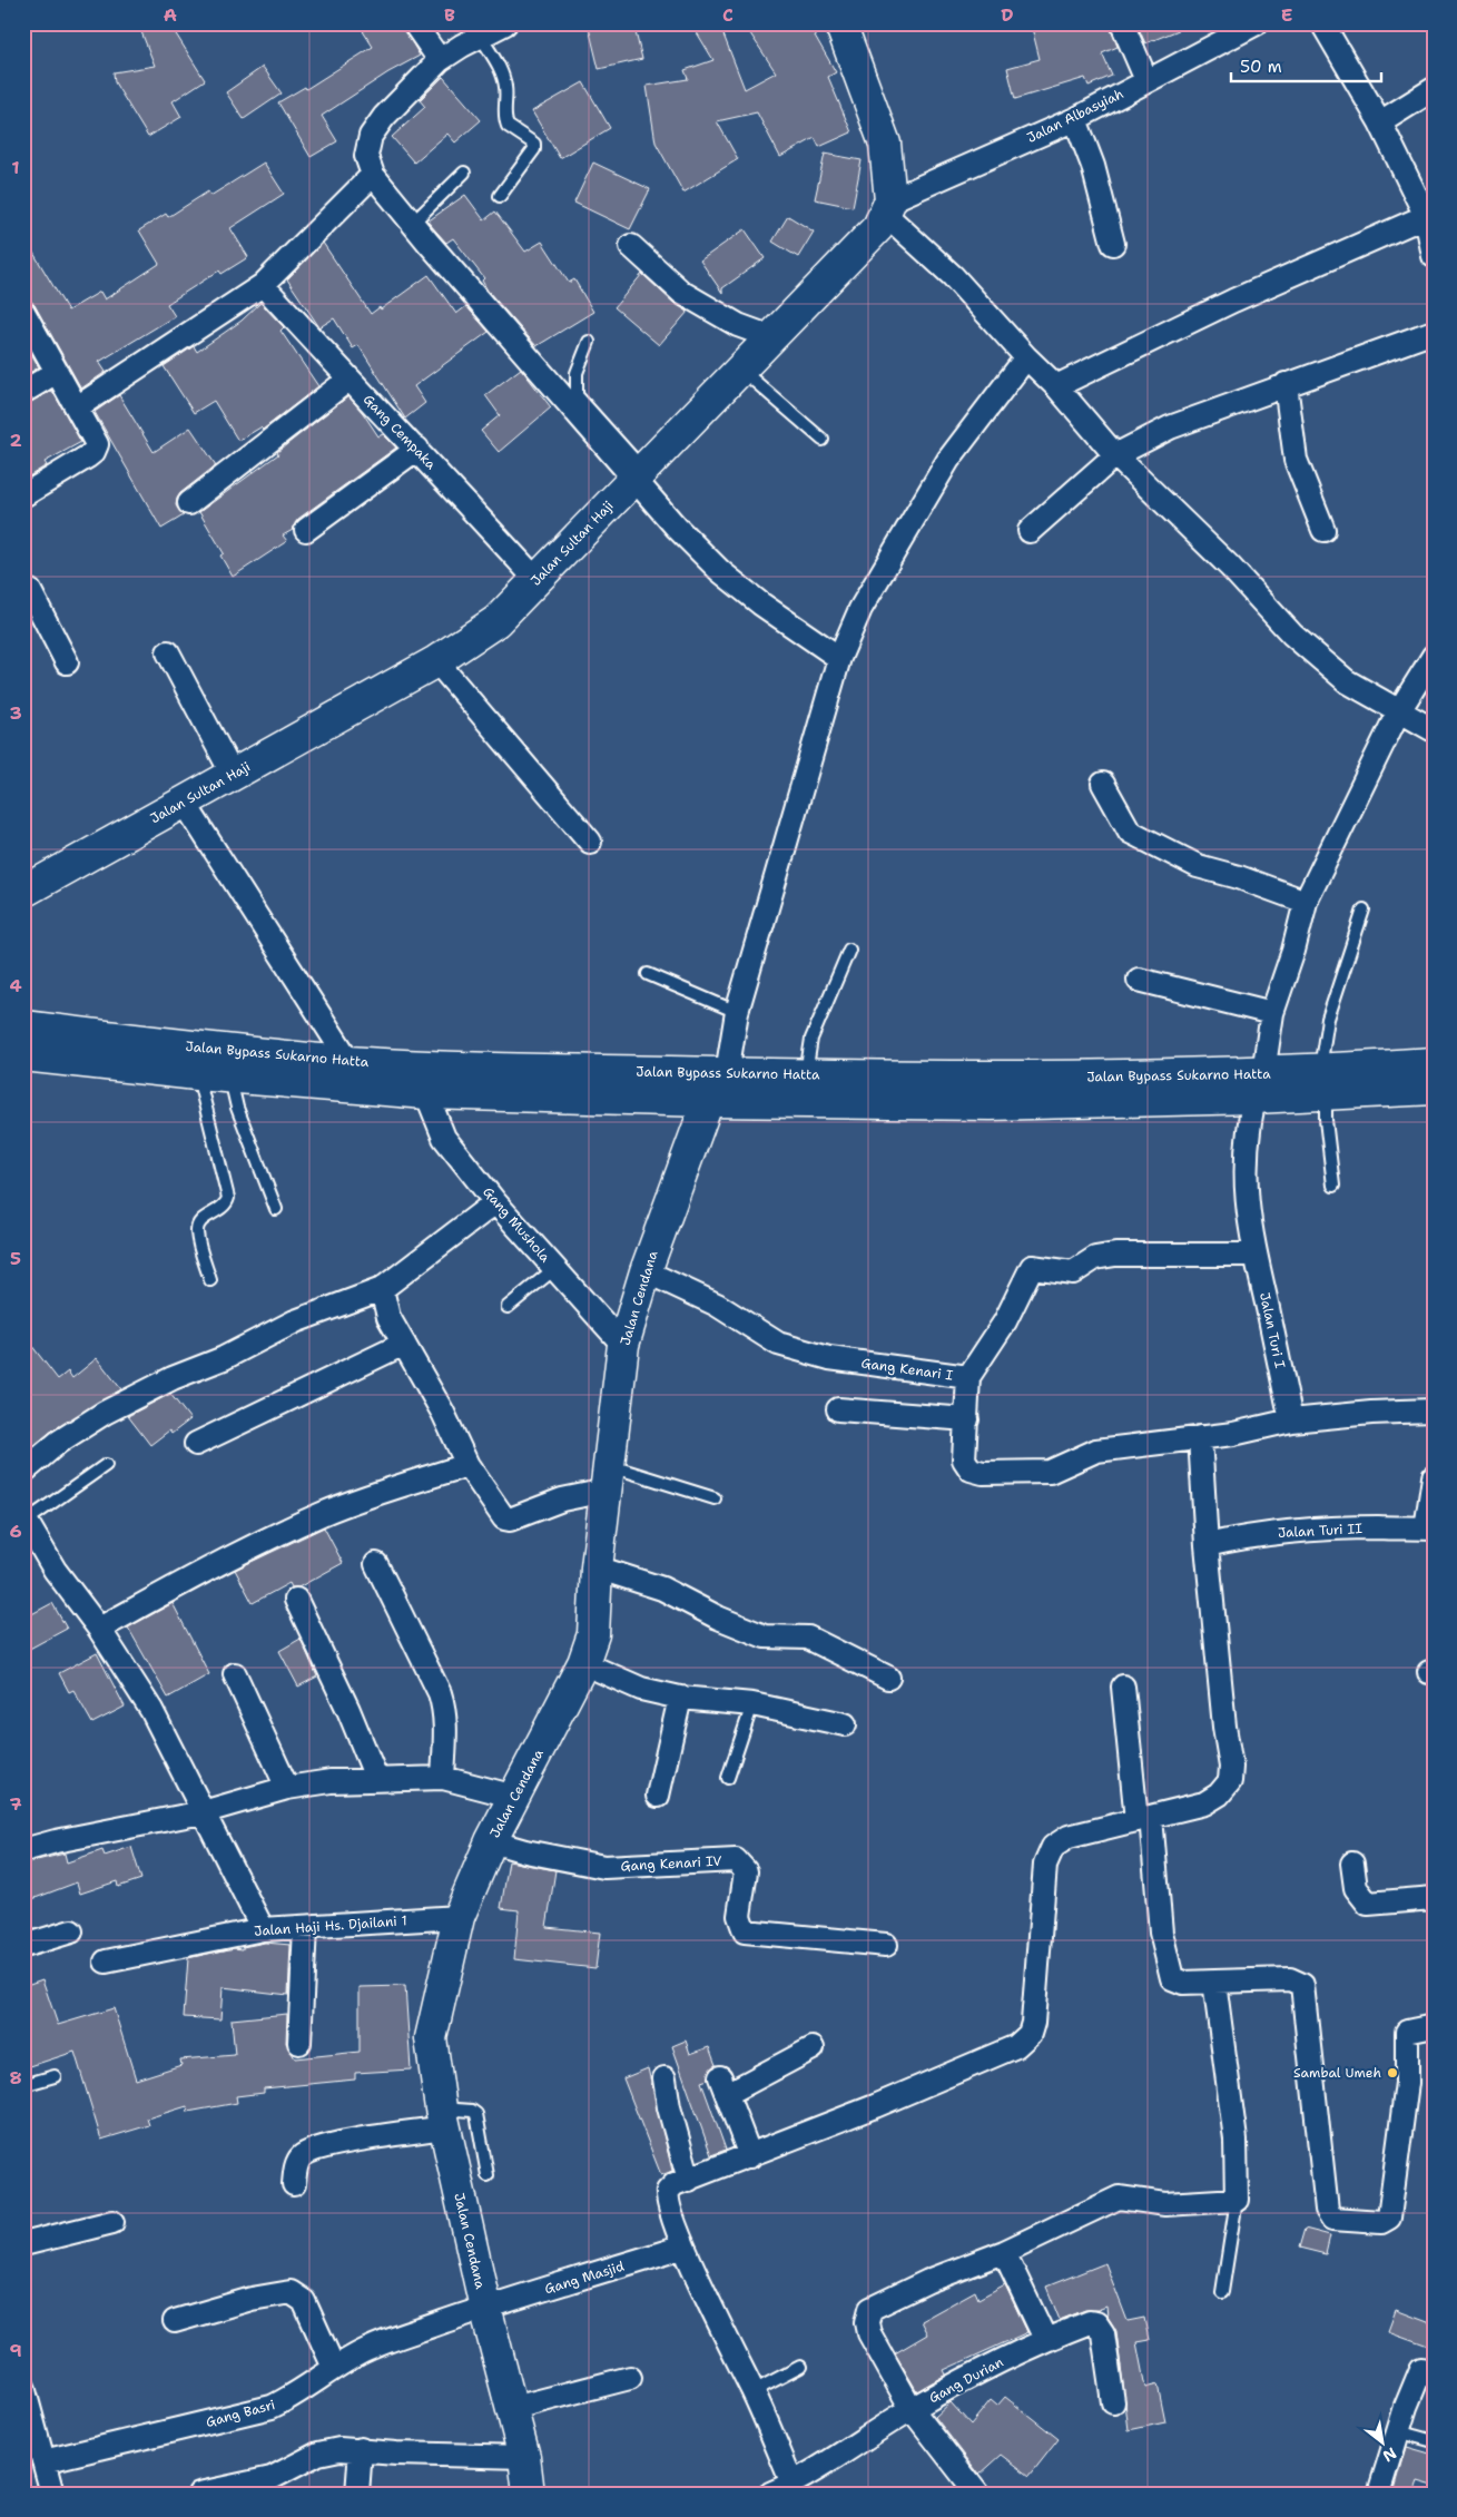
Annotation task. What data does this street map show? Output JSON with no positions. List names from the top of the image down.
{
  "streets": {
    "main road": ["Jalan Sultan Haji", "Jalan Bypass Sukarno Hatta", "Jalan Cendana"],
    "street": [
      "Jalan Albasyiah",
      "Gang Cempaka",
      "Gang Mushola",
      "Jalan Turi I",
      "Gang Kenari I",
      "Jalan Turi II",
      "Gang Kenari IV",
      "Jalan Haji Hs. Djailani 1",
      "Gang Masjid",
      "Gang Durian",
      "Gang Basri"
    ]
  },
  "crossings": [
    ["Jalan Albasyiah", "Jalan Sultan Haji"],
    ["Gang Cempaka", "Jalan Sultan Haji"],
    ["Jalan Bypass Sukarno Hatta", "Gang Mushola"],
    ["Jalan Bypass Sukarno Hatta", "Jalan Cendana"],
    ["Jalan Bypass Sukarno Hatta", "Jalan Turi I"],
    ["Gang Mushola", "Jalan Cendana"],
    ["Jalan Cendana", "Gang Kenari I"],
    ["Jalan Cendana", "Gang Kenari IV"],
    ["Jalan Cendana", "Jalan Haji Hs. Djailani 1"],
    ["Jalan Cendana", "Gang Masjid"],
    ["Jalan Cendana", "Gang Basri"],
    ["Jalan Turi I", "Gang Kenari I"],
    ["Gang Masjid", "Gang Basri"]
  ],
  "places": ["Sambal Umeh"],
  "scale_bar": "50 m",
  "north": "bottom right",
  "grid": {
    "columns": [
      "A",
      "B",
      "C",
      "D",
      "E"
    ],
    "rows": [
      "1",
      "2",
      "3",
      "4",
      "5",
      "6",
      "7",
      "8",
      "9"
    ]
  }
}
